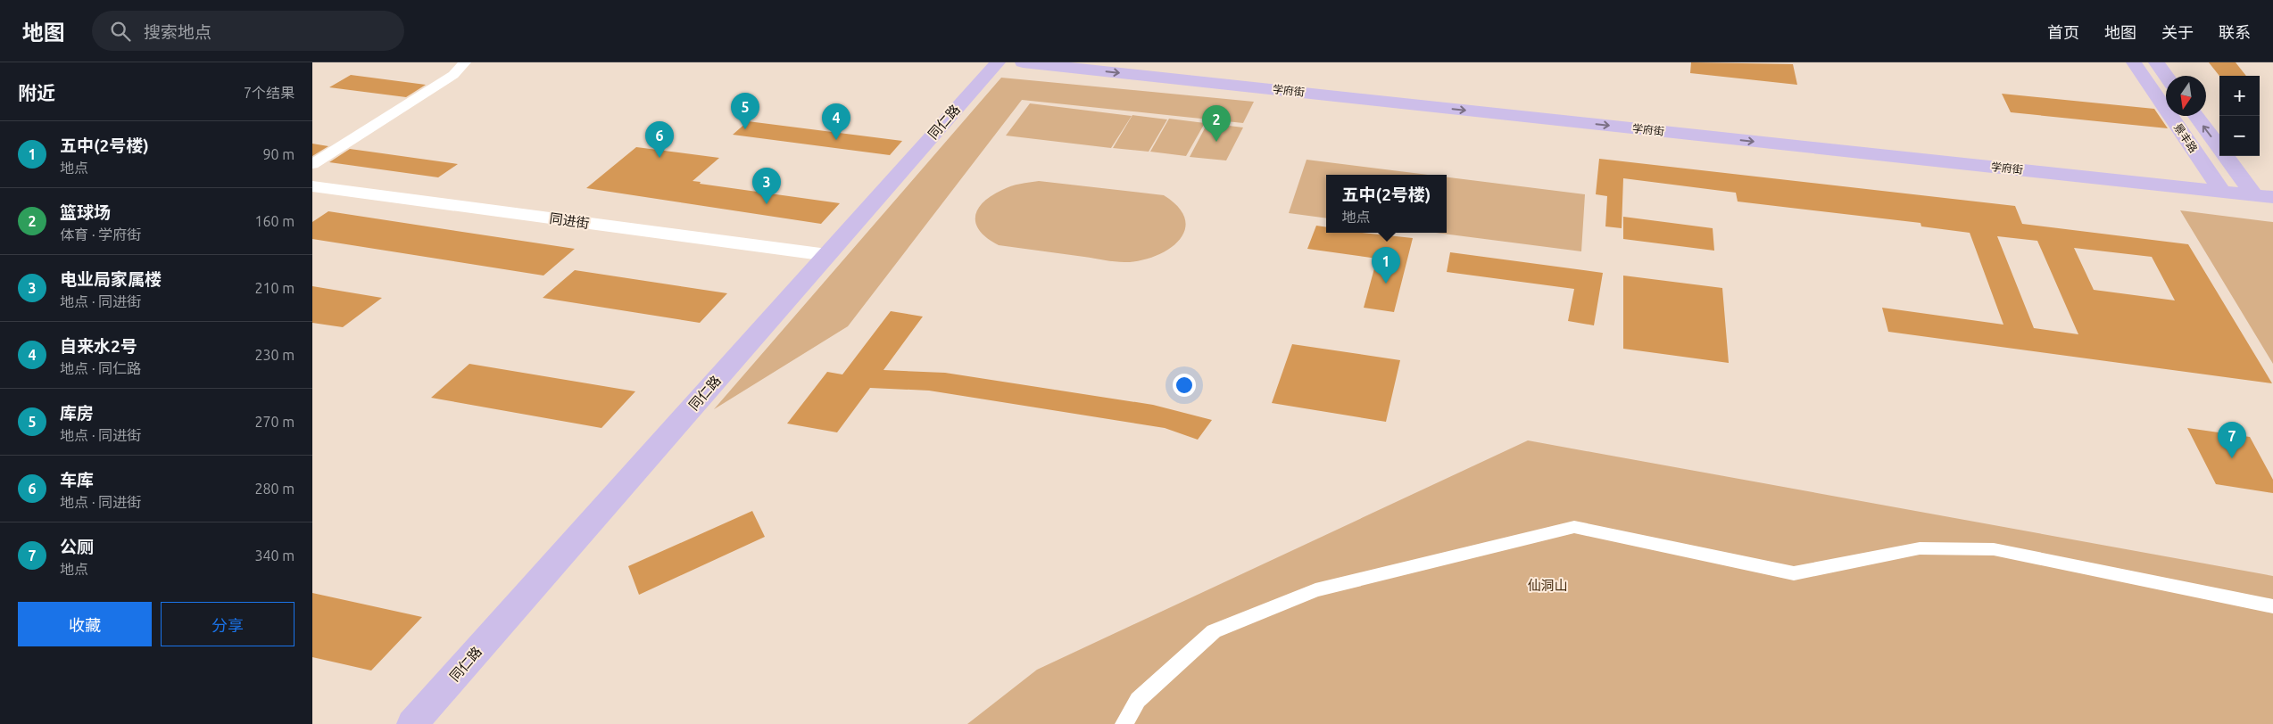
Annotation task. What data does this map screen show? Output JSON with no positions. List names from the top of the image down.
{
  "streets": {
    "main road": ["学府街", "同仁路", "景丰路"],
    "street": ["同进街"]
  },
  "crossings": [
    ["学府街", "景丰路"],
    ["同仁路", "同进街"]
  ],
  "parks": ["仙洞山"],
  "north": "bottom",
  "page": {
    "header": "地图",
    "search": "搜索地点",
    "nav": [
      "首页",
      "地图",
      "关于",
      "联系"
    ],
    "heading": ["附近", "7个结果"],
    "map_buttons": ["+", "−"],
    "pins": [
      "5",
      "4",
      "2",
      "6",
      "3",
      "1",
      "7"
    ],
    "list": [
      {
        "mark": "1",
        "name": "五中(2号楼)",
        "note": "地点",
        "value": "90 m"
      },
      {
        "mark": "2",
        "name": "篮球场",
        "note": "体育 · 学府街",
        "value": "160 m"
      },
      {
        "mark": "3",
        "name": "电业局家属楼",
        "note": "地点 · 同进街",
        "value": "210 m"
      },
      {
        "mark": "4",
        "name": "自来水2号",
        "note": "地点 · 同仁路",
        "value": "230 m"
      },
      {
        "mark": "5",
        "name": "库房",
        "note": "地点 · 同进街",
        "value": "270 m"
      },
      {
        "mark": "6",
        "name": "车库",
        "note": "地点 · 同进街",
        "value": "280 m"
      },
      {
        "mark": "7",
        "name": "公厕",
        "note": "地点",
        "value": "340 m"
      }
    ],
    "popup": ["五中(2号楼)", "地点"],
    "buttons": ["收藏", "分享"]
  }
}
